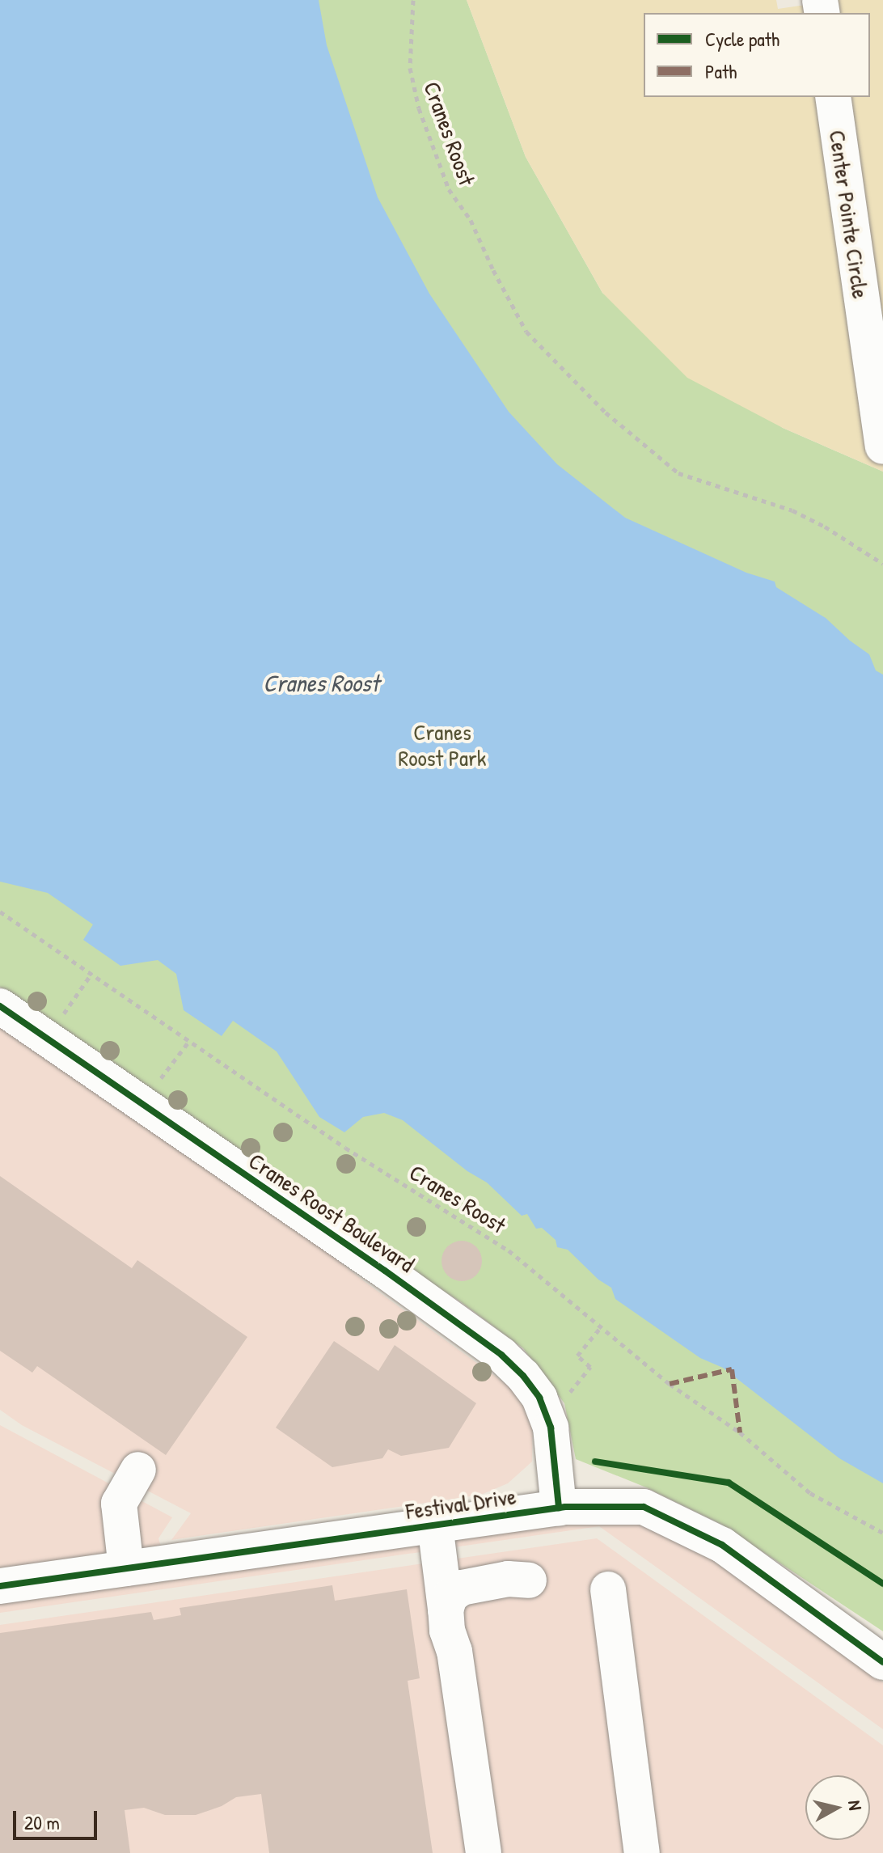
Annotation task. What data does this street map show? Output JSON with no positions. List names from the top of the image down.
{
  "streets": {
    "street": ["Center Pointe Circle", "Cranes Roost Boulevard", "Festival Drive"],
    "path": ["Cranes Roost"]
  },
  "crossings": [
    ["Cranes Roost Boulevard", "Festival Drive"]
  ],
  "water": ["Cranes Roost"],
  "parks": ["Cranes Roost Park"],
  "legend": ["Cycle path", "Path"],
  "scale_bar": "20 m",
  "north": "right"
}
